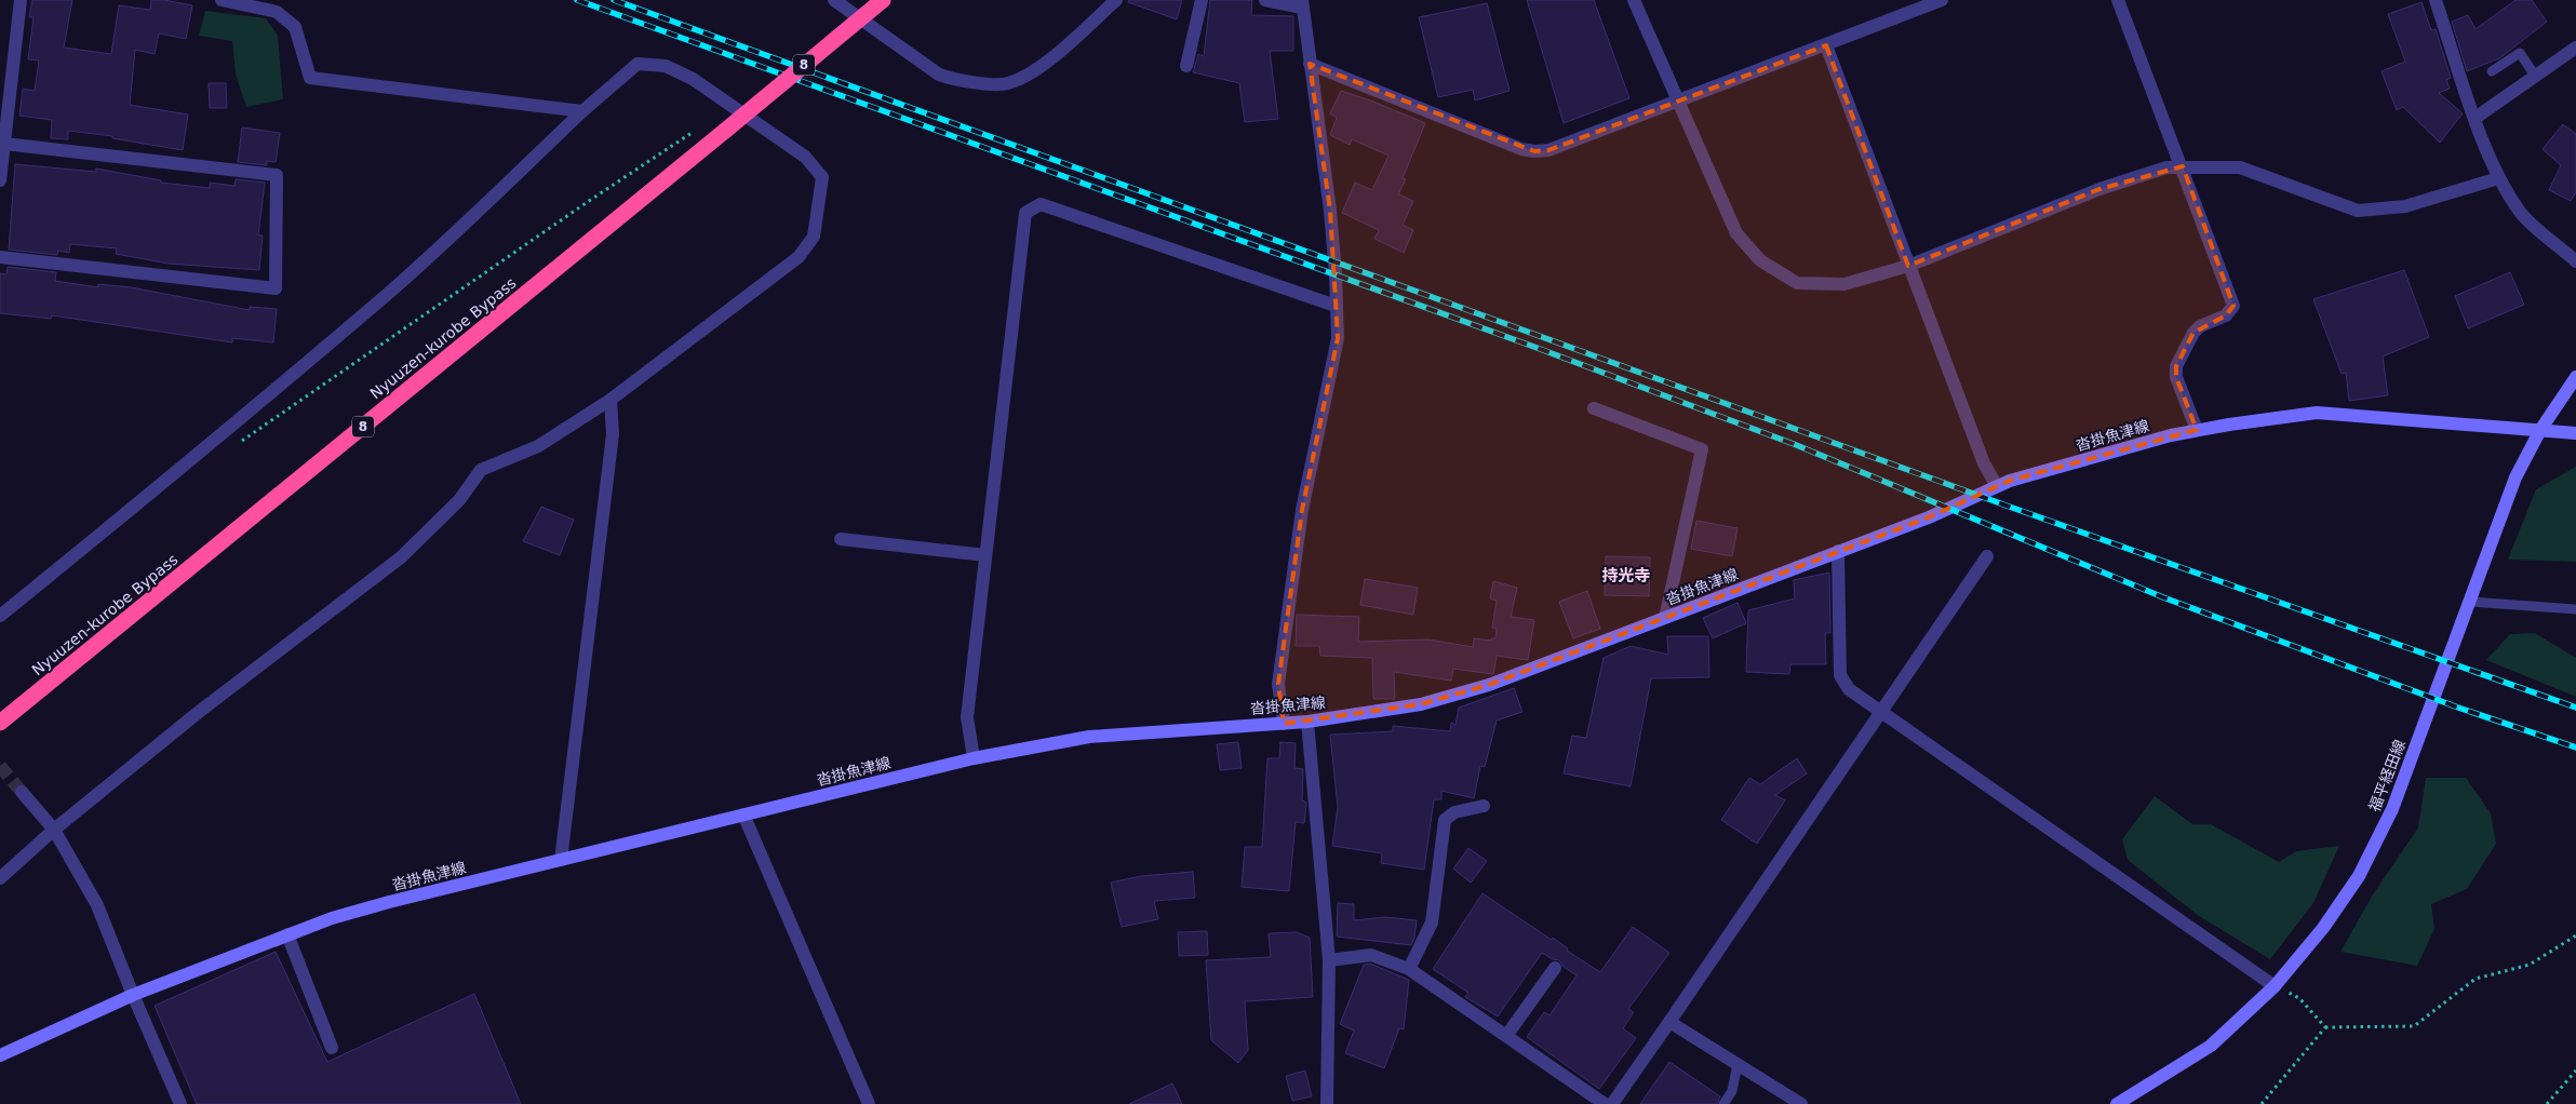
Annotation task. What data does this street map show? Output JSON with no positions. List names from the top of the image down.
{
  "streets": {
    "highway": ["8", "Nyuuzen-kurobe Bypass"],
    "main road": ["沓掛魚津線", "福平経田線"]
  },
  "crossings": [
    ["沓掛魚津線", "福平経田線"]
  ],
  "districts": ["持光寺"]
}
